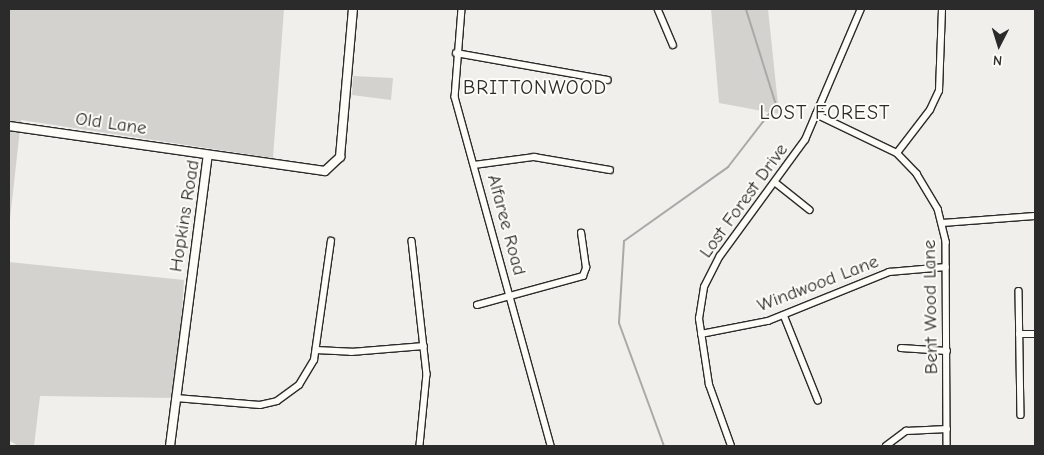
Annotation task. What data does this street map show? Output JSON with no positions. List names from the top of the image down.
{
  "streets": {
    "main road": ["Old Lane", "Hopkins Road"],
    "street": [
      "Lost Forest Drive",
      "Alfaree Road",
      "Windwood Lane",
      "Bent Wood Lane"
    ]
  },
  "crossings": [
    ["Old Lane", "Hopkins Road"],
    ["Lost Forest Drive", "Windwood Lane"],
    ["Lost Forest Drive", "Bent Wood Lane"],
    ["Windwood Lane", "Bent Wood Lane"]
  ],
  "districts": ["BRITTONWOOD", "LOST FOREST"],
  "north": "bottom"
}
